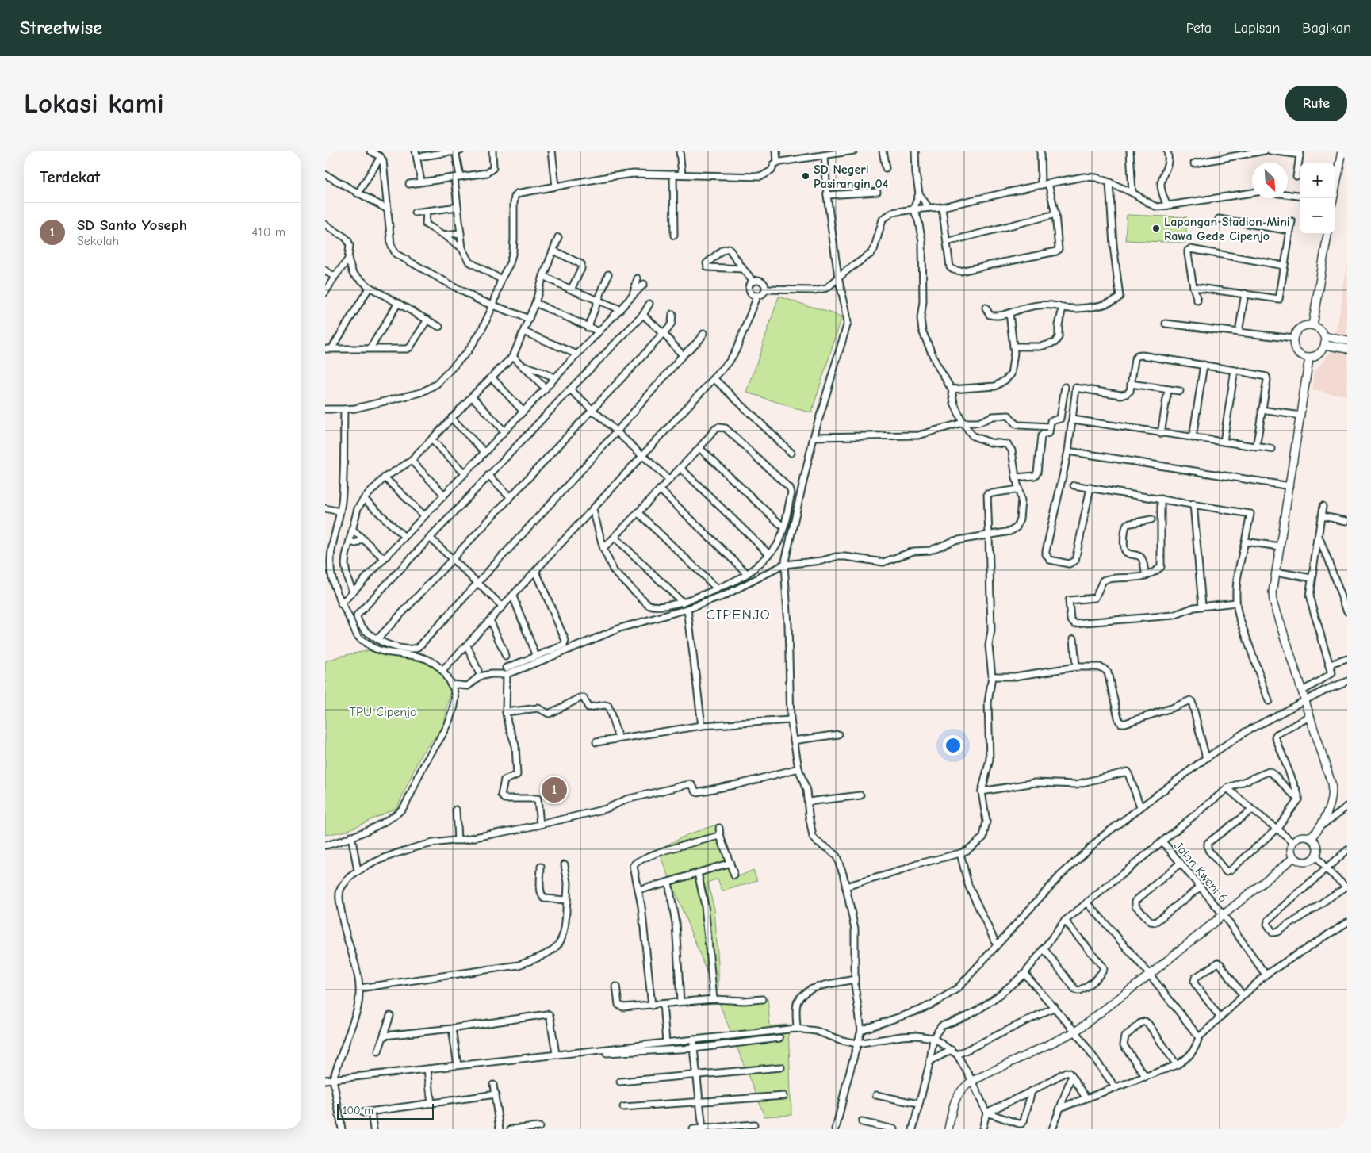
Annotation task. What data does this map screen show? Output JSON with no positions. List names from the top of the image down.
{
  "streets": {
    "street": ["Jalan Kweni 6"]
  },
  "districts": ["CIPENJO"],
  "parks": ["TPU Cipenjo"],
  "places": ["SD Negeri Pasirangin 04", "Lapangan Stadion Mini Rawa Gede Cipenjo"],
  "scale_bar": "100 m",
  "north": "bottom right",
  "page": {
    "header": "Streetwise",
    "nav": ["Peta", "Lapisan", "Bagikan"],
    "buttons": "Rute",
    "title": "Lokasi kami",
    "heading": "Terdekat",
    "map_buttons": ["+", "−"],
    "list": [
      {
        "mark": "1",
        "name": "SD Santo Yoseph",
        "note": "Sekolah",
        "value": "410 m"
      }
    ],
    "pins": "1",
    "scale": "100 m"
  }
}
